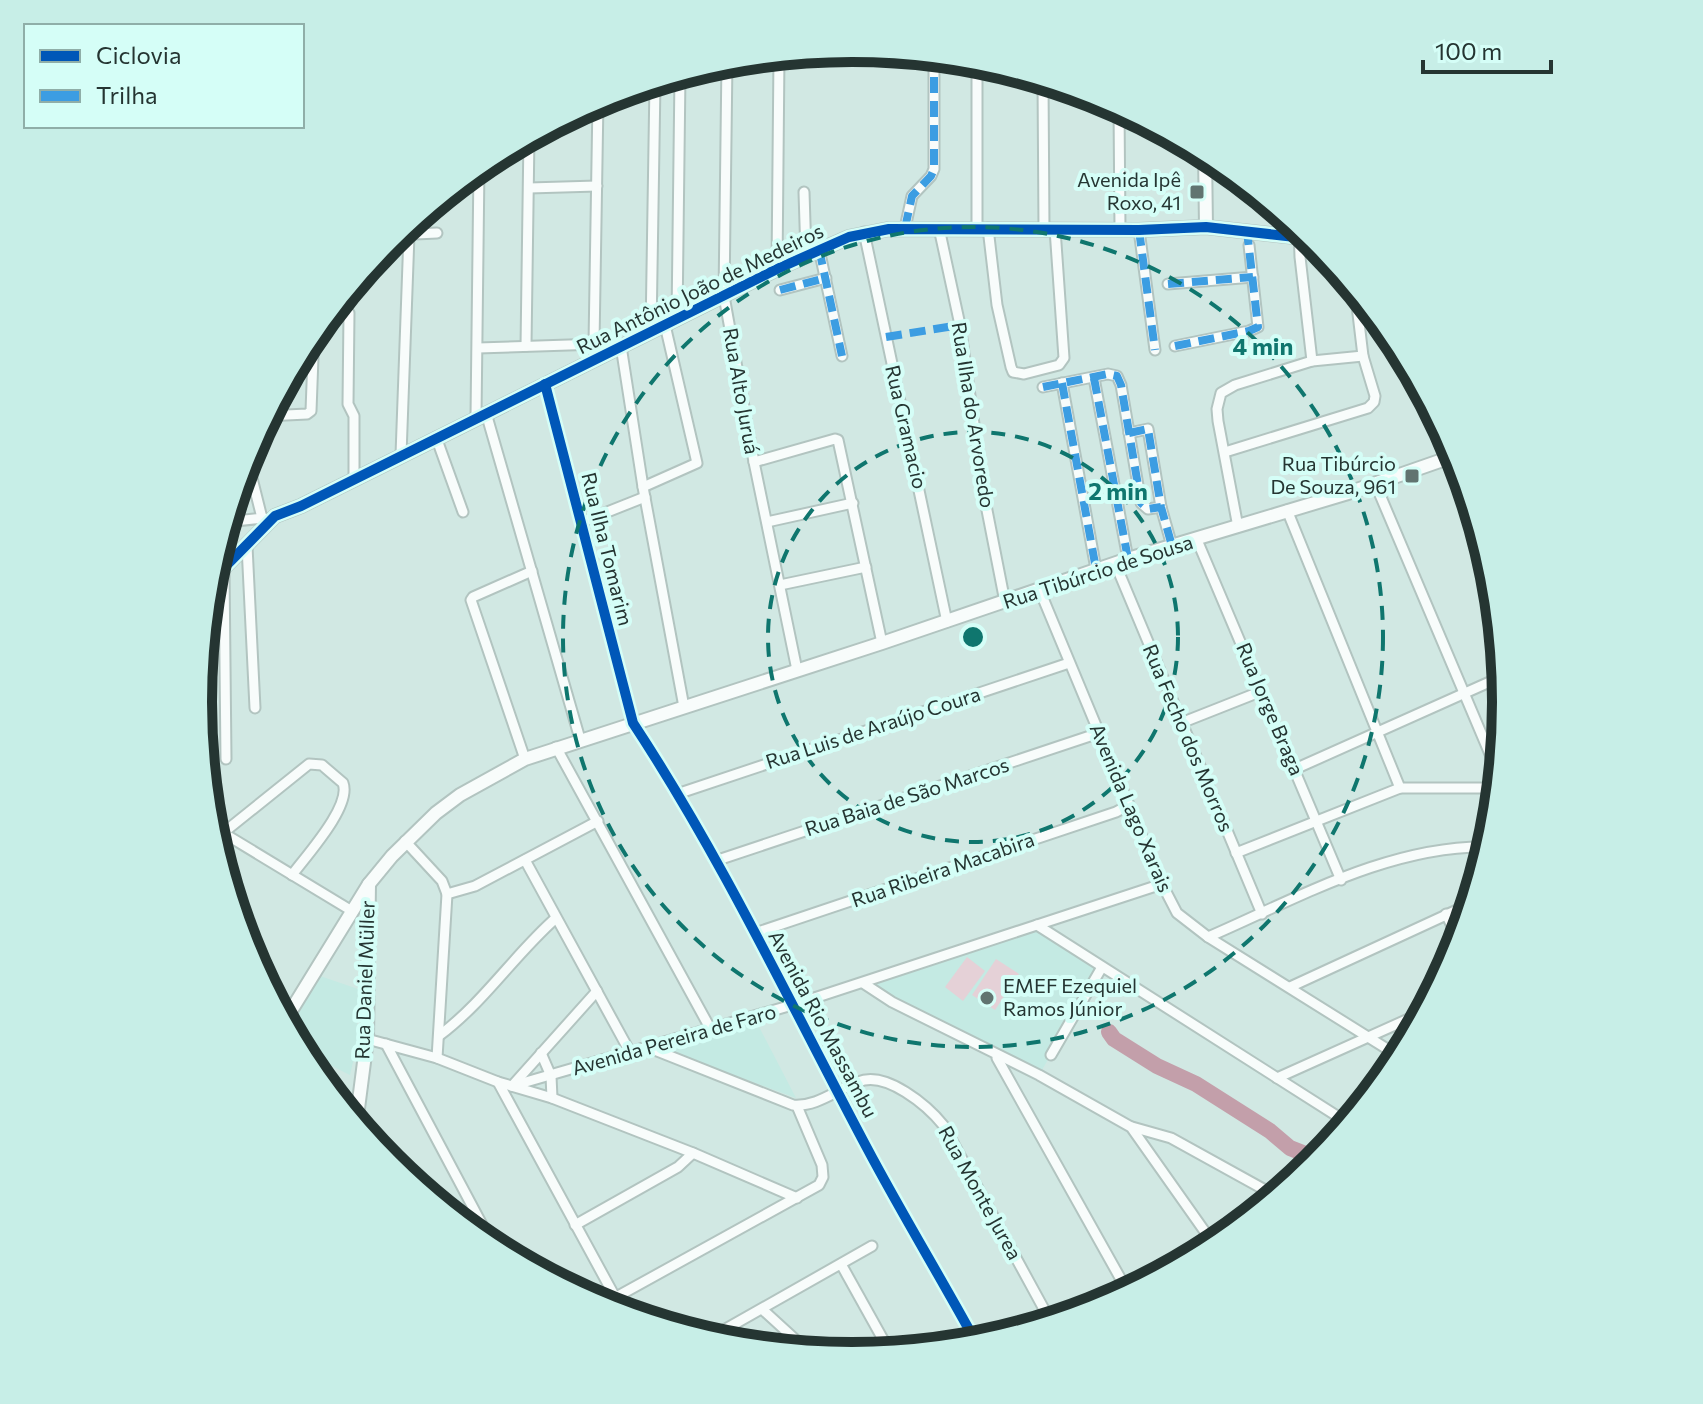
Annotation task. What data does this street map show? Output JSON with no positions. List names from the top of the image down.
{
  "streets": {
    "street": [
      "Rua Antônio João de Medeiros",
      "Rua Alto Juruá",
      "Rua Ilha do Arvoredo",
      "Rua Gramacio",
      "Rua Ilha Tomarim",
      "Rua Tibúrcio de Sousa",
      "Rua Jorge Braga",
      "Rua Luis de Araújo Coura",
      "Rua Fecho dos Morros",
      "Rua Baia de São Marcos",
      "Avenida Lago Xarais",
      "Rua Ribeira Macabira",
      "Rua Daniel Müller",
      "Avenida Rio Massambu",
      "Avenida Pereira de Faro",
      "Rua Monte Jurea"
    ]
  },
  "crossings": [
    ["Rua Antônio João de Medeiros", "Rua Alto Juruá"],
    ["Rua Antônio João de Medeiros", "Rua Ilha do Arvoredo"],
    ["Rua Antônio João de Medeiros", "Rua Gramacio"],
    ["Rua Antônio João de Medeiros", "Rua Ilha Tomarim"],
    ["Rua Alto Juruá", "Rua Tibúrcio de Sousa"],
    ["Rua Ilha do Arvoredo", "Rua Tibúrcio de Sousa"],
    ["Rua Gramacio", "Rua Tibúrcio de Sousa"],
    ["Rua Ilha Tomarim", "Rua Tibúrcio de Sousa"],
    ["Rua Ilha Tomarim", "Avenida Rio Massambu"],
    ["Rua Tibúrcio de Sousa", "Rua Jorge Braga"],
    ["Rua Tibúrcio de Sousa", "Rua Fecho dos Morros"],
    ["Rua Tibúrcio de Sousa", "Avenida Lago Xarais"],
    ["Rua Tibúrcio de Sousa", "Rua Daniel Müller"],
    ["Rua Tibúrcio de Sousa", "Avenida Rio Massambu"],
    ["Rua Luis de Araújo Coura", "Avenida Lago Xarais"],
    ["Rua Luis de Araújo Coura", "Avenida Rio Massambu"],
    ["Rua Baia de São Marcos", "Avenida Lago Xarais"],
    ["Rua Baia de São Marcos", "Avenida Rio Massambu"],
    ["Avenida Lago Xarais", "Rua Ribeira Macabira"],
    ["Avenida Lago Xarais", "Avenida Pereira de Faro"],
    ["Rua Ribeira Macabira", "Avenida Rio Massambu"],
    ["Avenida Rio Massambu", "Avenida Pereira de Faro"],
    ["Avenida Rio Massambu", "Rua Monte Jurea"]
  ],
  "places": {
    "transit": ["Avenida Ipê Roxo, 41", "Rua Tibúrcio De Souza, 961"],
    "other": ["EMEF Ezequiel Ramos Júnior"]
  },
  "legend": ["Ciclovia", "Trilha"],
  "scale_bar": "100 m",
  "rings": ["4 min", "2 min"]
}
